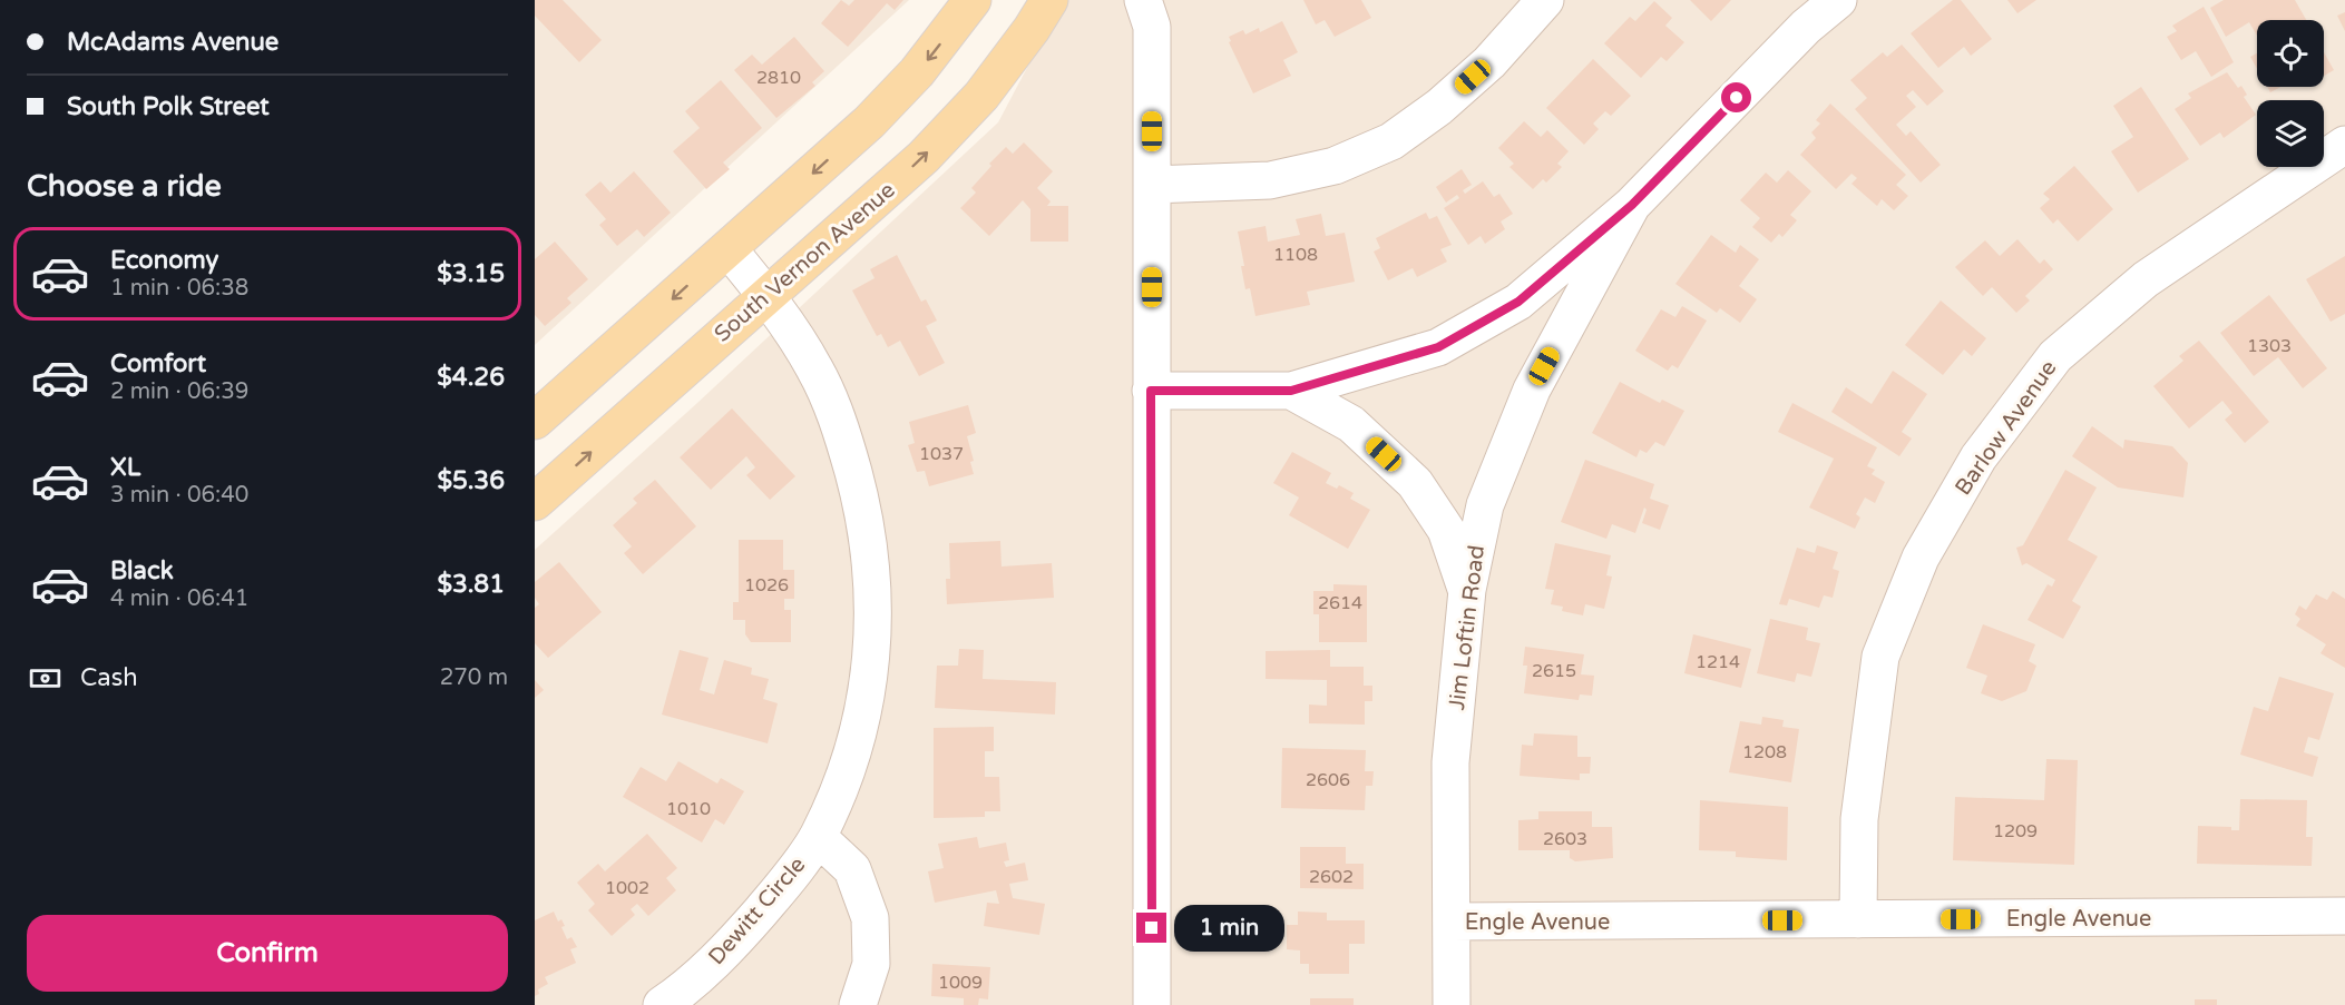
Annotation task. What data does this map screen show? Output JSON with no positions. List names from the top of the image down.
{
  "streets": {
    "main road": ["South Vernon Avenue"],
    "street": [
      "Barlow Avenue",
      "Jim Loftin Road",
      "Dewitt Circle",
      "Engle Avenue"
    ]
  },
  "crossings": [
    ["South Vernon Avenue", "Dewitt Circle"],
    ["Barlow Avenue", "Engle Avenue"],
    ["Jim Loftin Road", "Engle Avenue"]
  ],
  "house_numbers": [
    "2810",
    "1108",
    "1303",
    "1037",
    "1026",
    "2614",
    "1214",
    "2615",
    "1208",
    "2606",
    "1010",
    "1209",
    "2603",
    "2602",
    "1002",
    "1009"
  ],
  "page": {
    "banner": ["McAdams Avenue", "South Polk Street"],
    "heading": "Choose a ride",
    "list": [
      {
        "name": "Economy",
        "note": "1 min · 06:38",
        "value": "$3.15"
      },
      {
        "name": "Comfort",
        "note": "2 min · 06:39",
        "value": "$4.26"
      },
      {
        "name": "XL",
        "note": "3 min · 06:40",
        "value": "$5.36"
      },
      {
        "name": "Black",
        "note": "4 min · 06:41",
        "value": "$3.81"
      }
    ],
    "pay": ["Cash", "270 m"],
    "buttons": "Confirm",
    "bubble": "1 min"
  }
}
